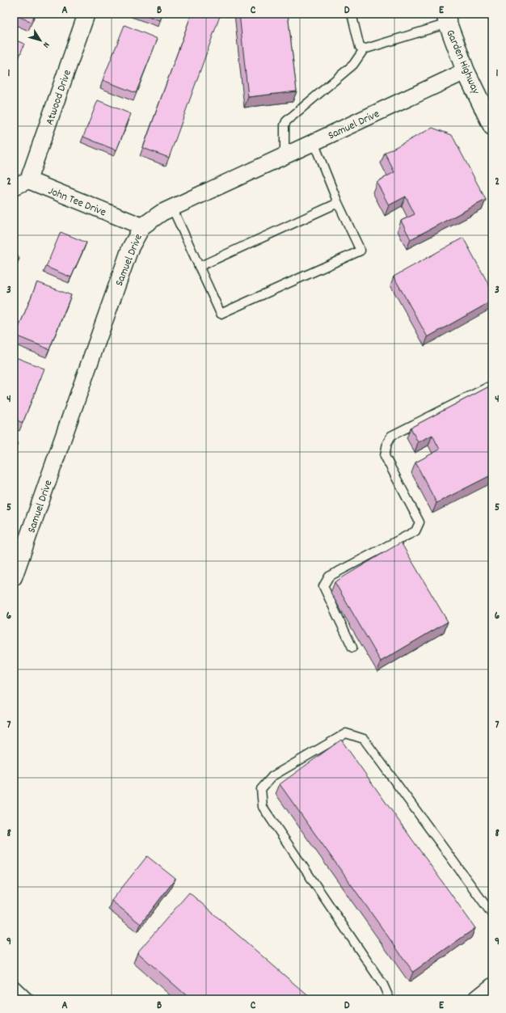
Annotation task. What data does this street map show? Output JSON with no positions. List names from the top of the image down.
{
  "streets": {
    "main road": ["Garden Highway"],
    "street": ["Atwood Drive", "Samuel Drive", "John Tee Drive"]
  },
  "crossings": [
    ["Garden Highway", "Samuel Drive"],
    ["Atwood Drive", "John Tee Drive"],
    ["Samuel Drive", "John Tee Drive"]
  ],
  "north": "bottom right",
  "grid": {
    "columns": [
      "A",
      "B",
      "C",
      "D",
      "E"
    ],
    "rows": [
      "1",
      "2",
      "3",
      "4",
      "5",
      "6",
      "7",
      "8",
      "9"
    ]
  }
}
